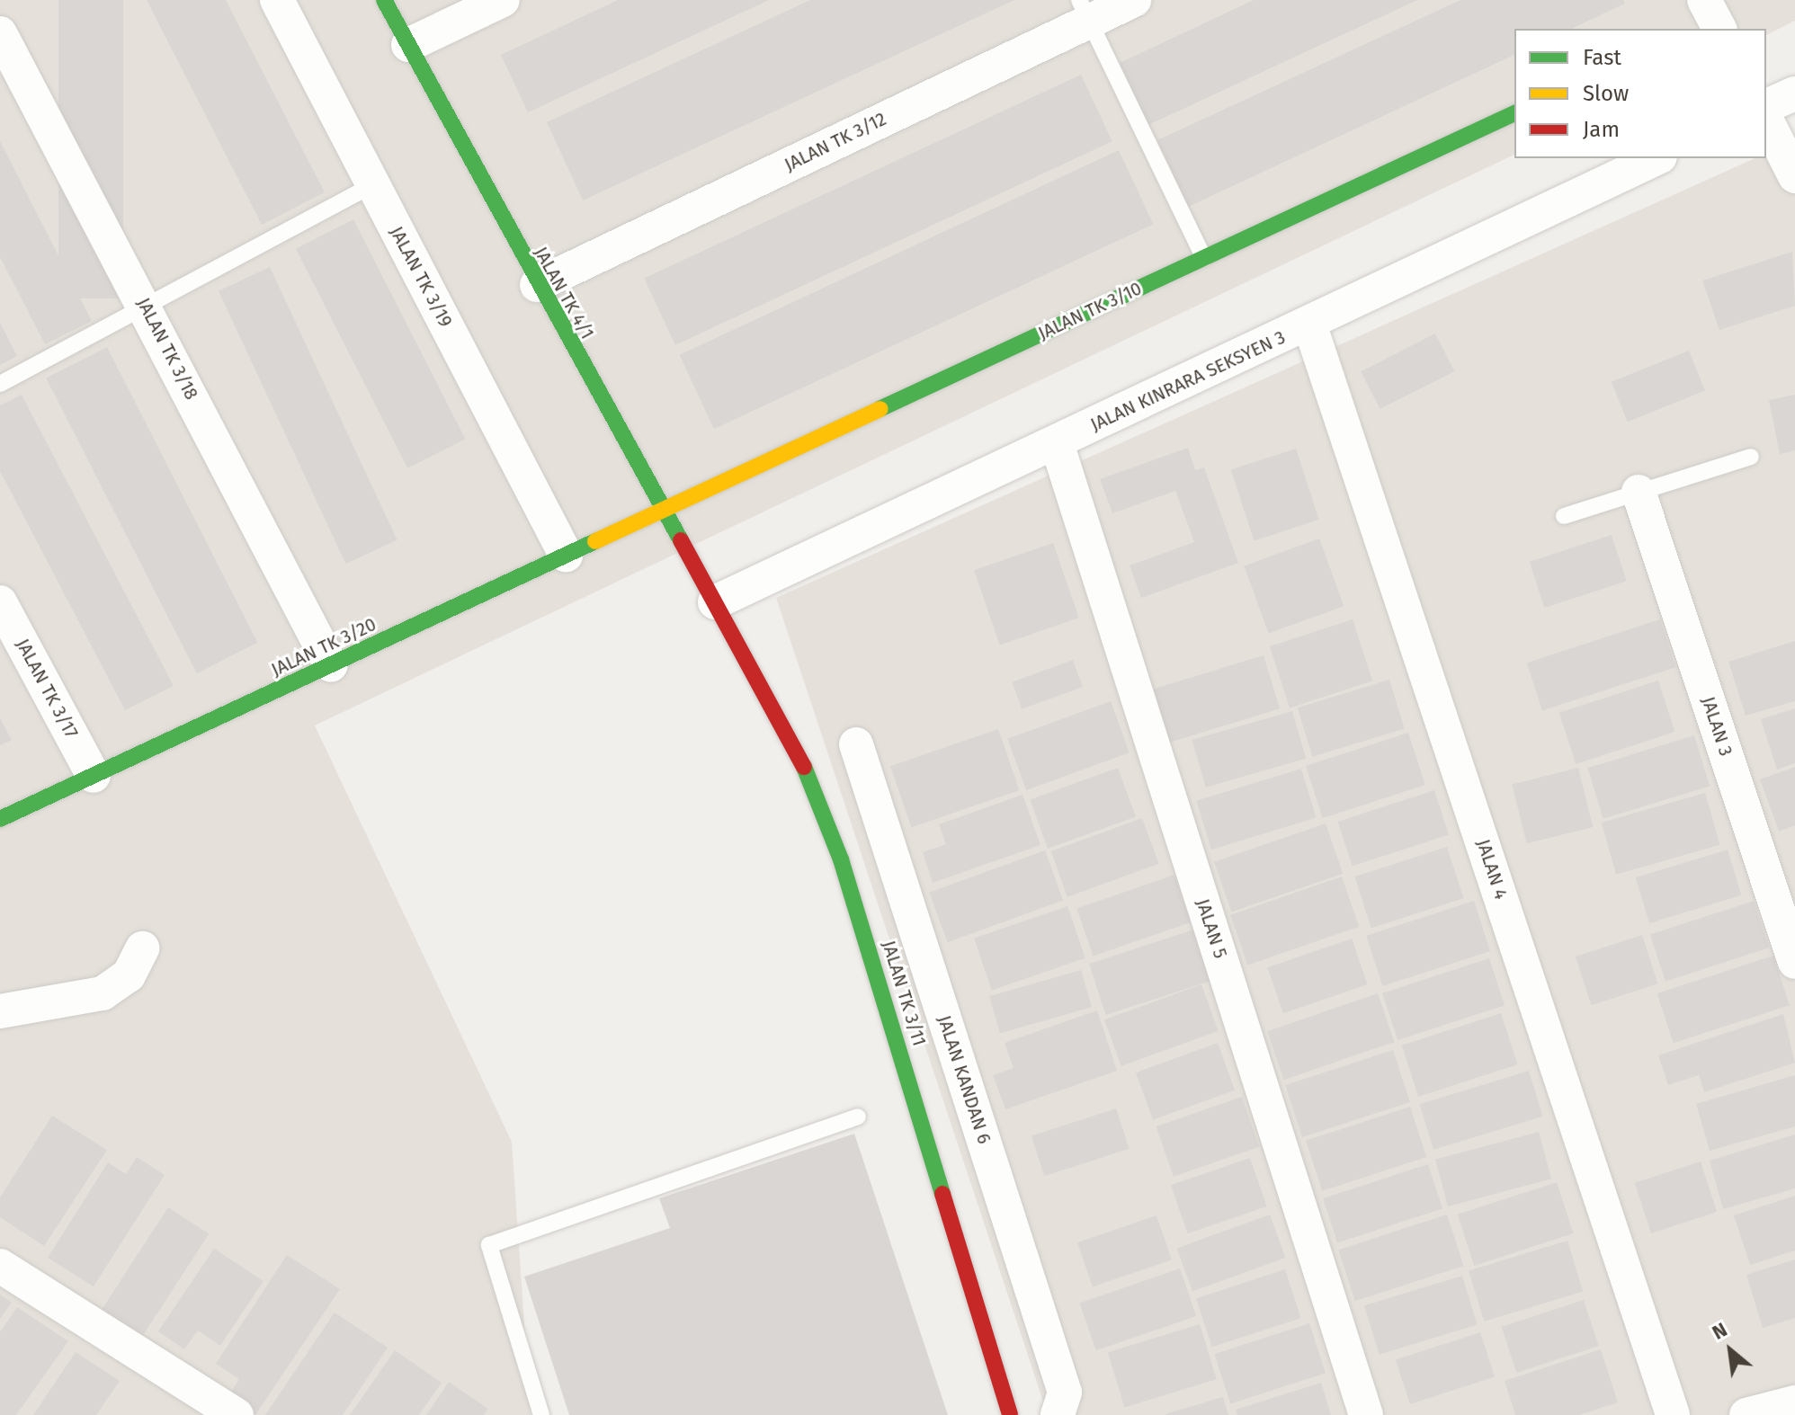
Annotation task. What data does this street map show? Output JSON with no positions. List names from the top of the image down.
{
  "streets": {
    "street": [
      "JALAN TK 3/12",
      "JALAN TK 3/19",
      "JALAN TK 4/1",
      "JALAN TK 3/10",
      "JALAN TK 3/18",
      "JALAN KINRARA SEKSYEN 3",
      "JALAN TK 3/20",
      "JALAN TK 3/17",
      "JALAN 3",
      "JALAN 4",
      "JALAN 5",
      "JALAN TK 3/11",
      "JALAN KANDAN 6"
    ]
  },
  "crossings": [
    ["JALAN TK 3/12", "JALAN TK 4/1"],
    ["JALAN TK 3/19", "JALAN TK 3/20"],
    ["JALAN TK 4/1", "JALAN TK 3/10"],
    ["JALAN TK 4/1", "JALAN KINRARA SEKSYEN 3"],
    ["JALAN TK 4/1", "JALAN TK 3/20"],
    ["JALAN TK 4/1", "JALAN TK 3/11"],
    ["JALAN TK 3/10", "JALAN TK 3/20"],
    ["JALAN TK 3/18", "JALAN TK 3/20"],
    ["JALAN KINRARA SEKSYEN 3", "JALAN 4"],
    ["JALAN KINRARA SEKSYEN 3", "JALAN 5"],
    ["JALAN KINRARA SEKSYEN 3", "JALAN TK 3/11"],
    ["JALAN TK 3/20", "JALAN TK 3/17"]
  ],
  "legend": ["Fast", "Slow", "Jam"],
  "north": "top left"
}
